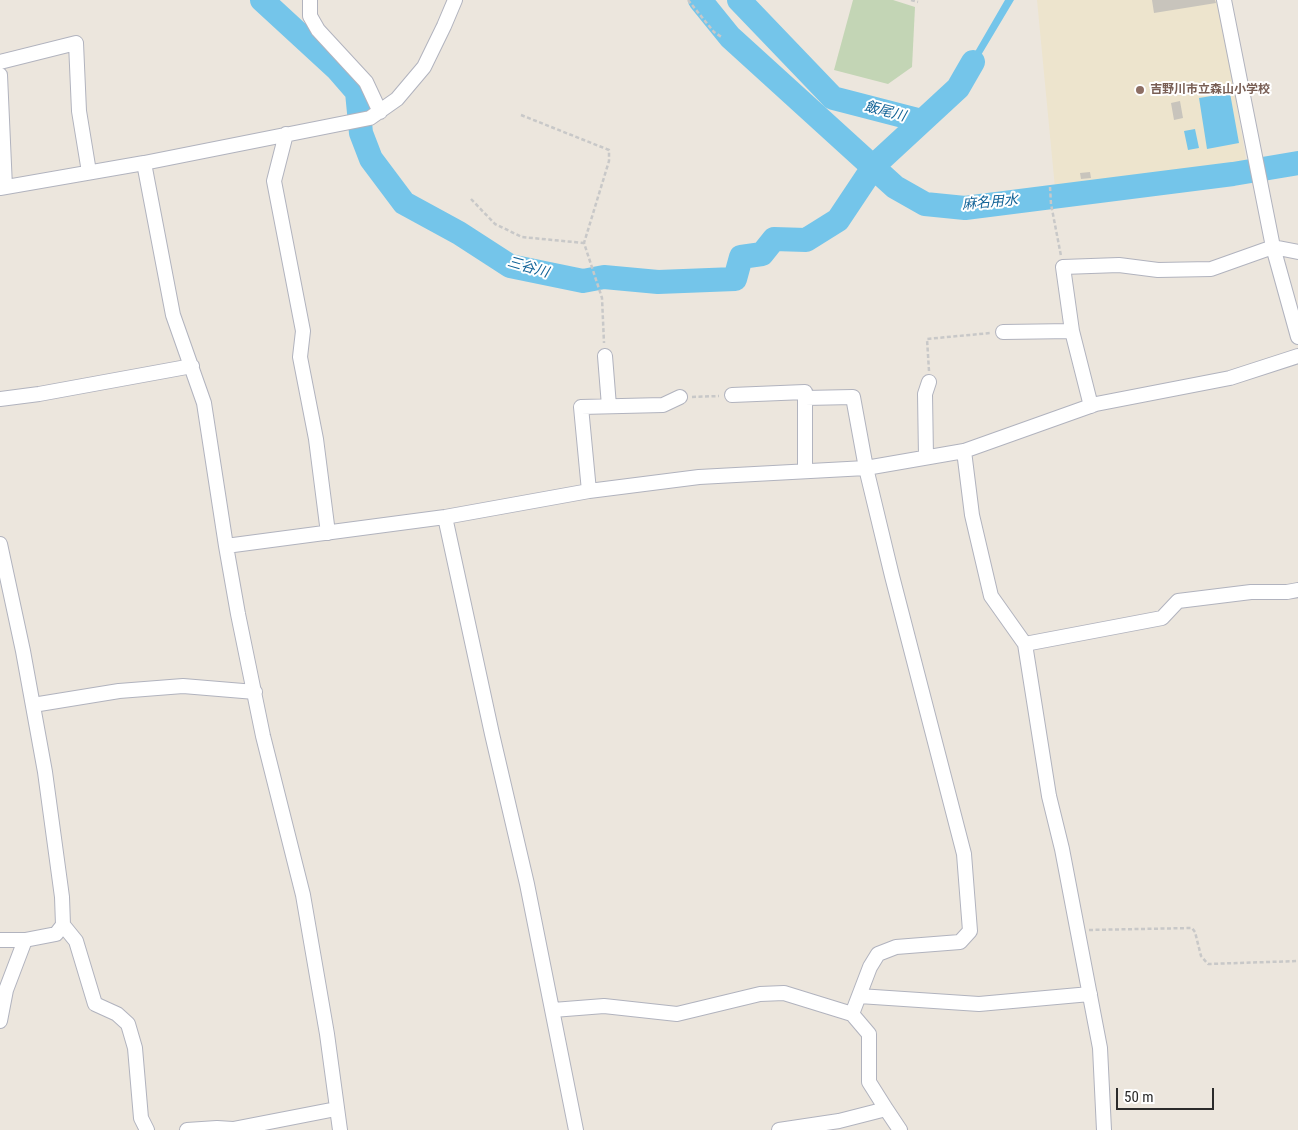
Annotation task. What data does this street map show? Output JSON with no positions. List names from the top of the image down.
{
  "water": ["飯尾川", "麻名用水", "三谷川"],
  "places": ["吉野川市立森山小学校"],
  "scale_bar": "50 m"
}
